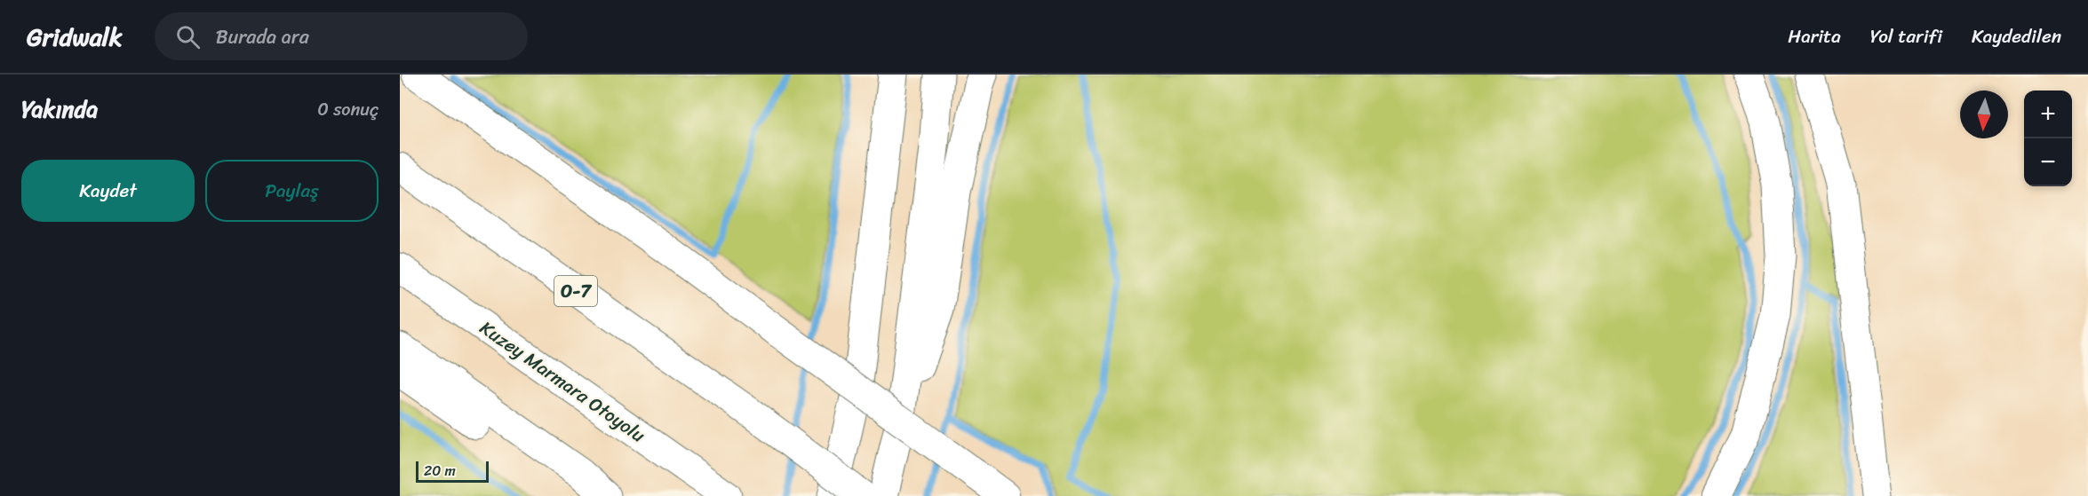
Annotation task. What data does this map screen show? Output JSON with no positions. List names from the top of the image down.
{
  "streets": {
    "highway": ["O-7", "Kuzey Marmara Otoyolu"]
  },
  "scale_bar": "20 m",
  "north": "bottom",
  "page": {
    "header": "Gridwalk",
    "search": "Burada ara",
    "nav": ["Harita", "Yol tarifi", "Kaydedilen"],
    "heading": ["Yakında", "0 sonuç"],
    "map_buttons": ["+", "−"],
    "buttons": ["Kaydet", "Paylaş"],
    "scale": "20 m"
  }
}
